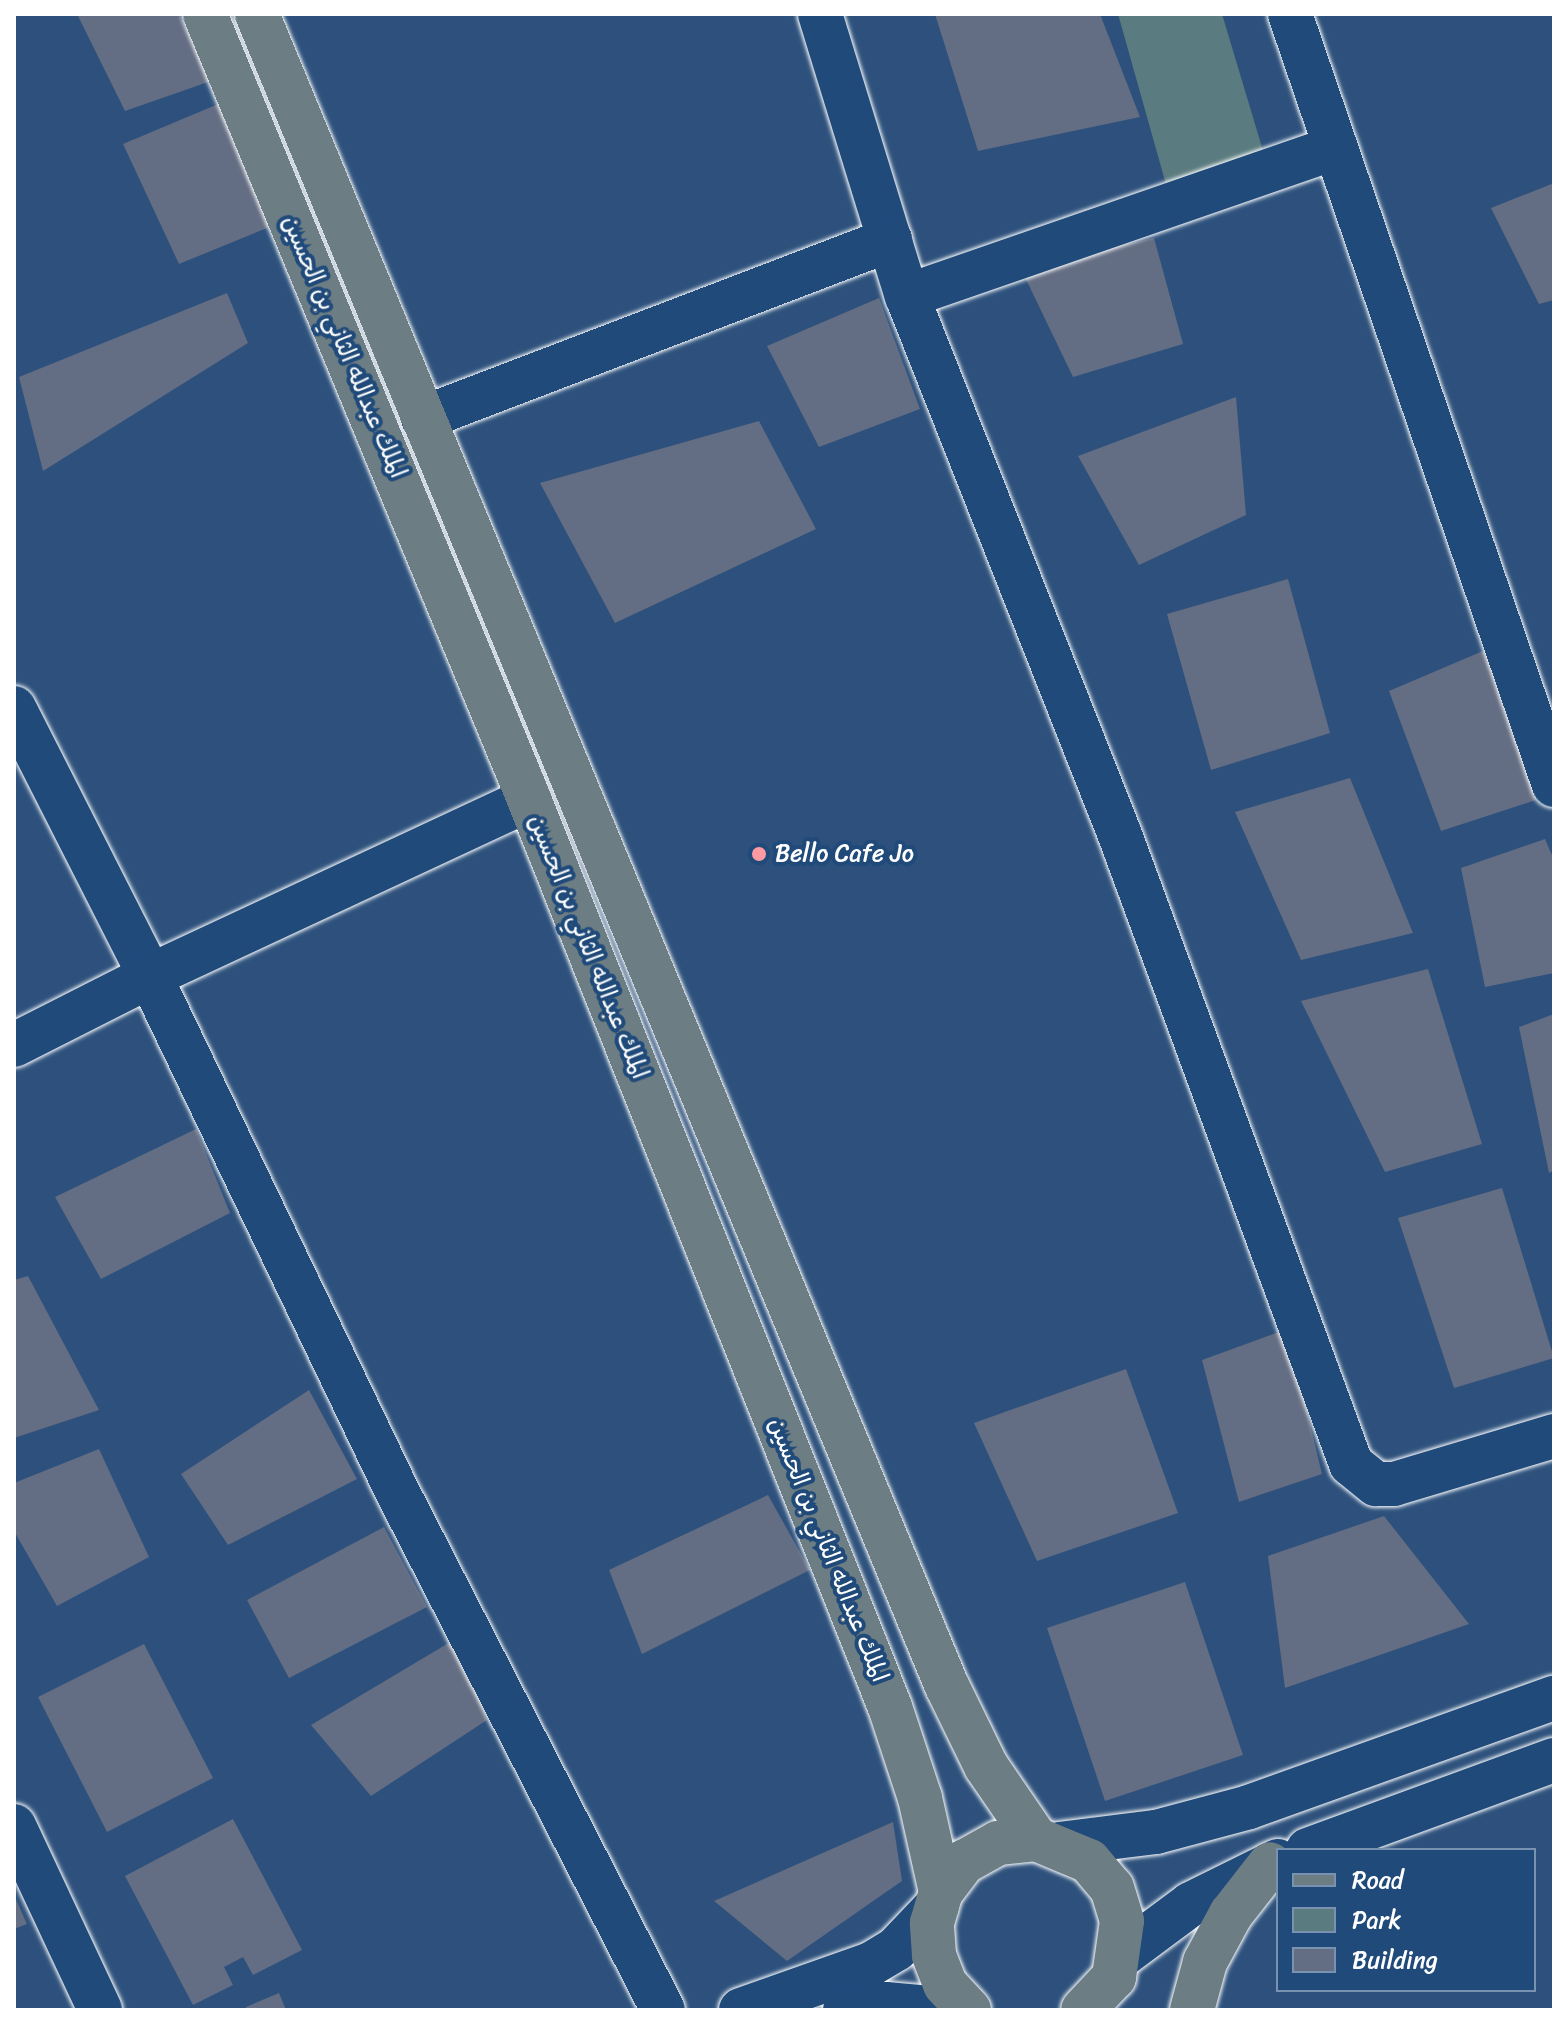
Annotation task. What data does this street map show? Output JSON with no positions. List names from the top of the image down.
{
  "streets": {
    "main road": ["الملك عبدالله الثاني بن الحسين"]
  },
  "places": ["Bello Cafe Jo"],
  "legend": ["Road", "Park", "Building"]
}
